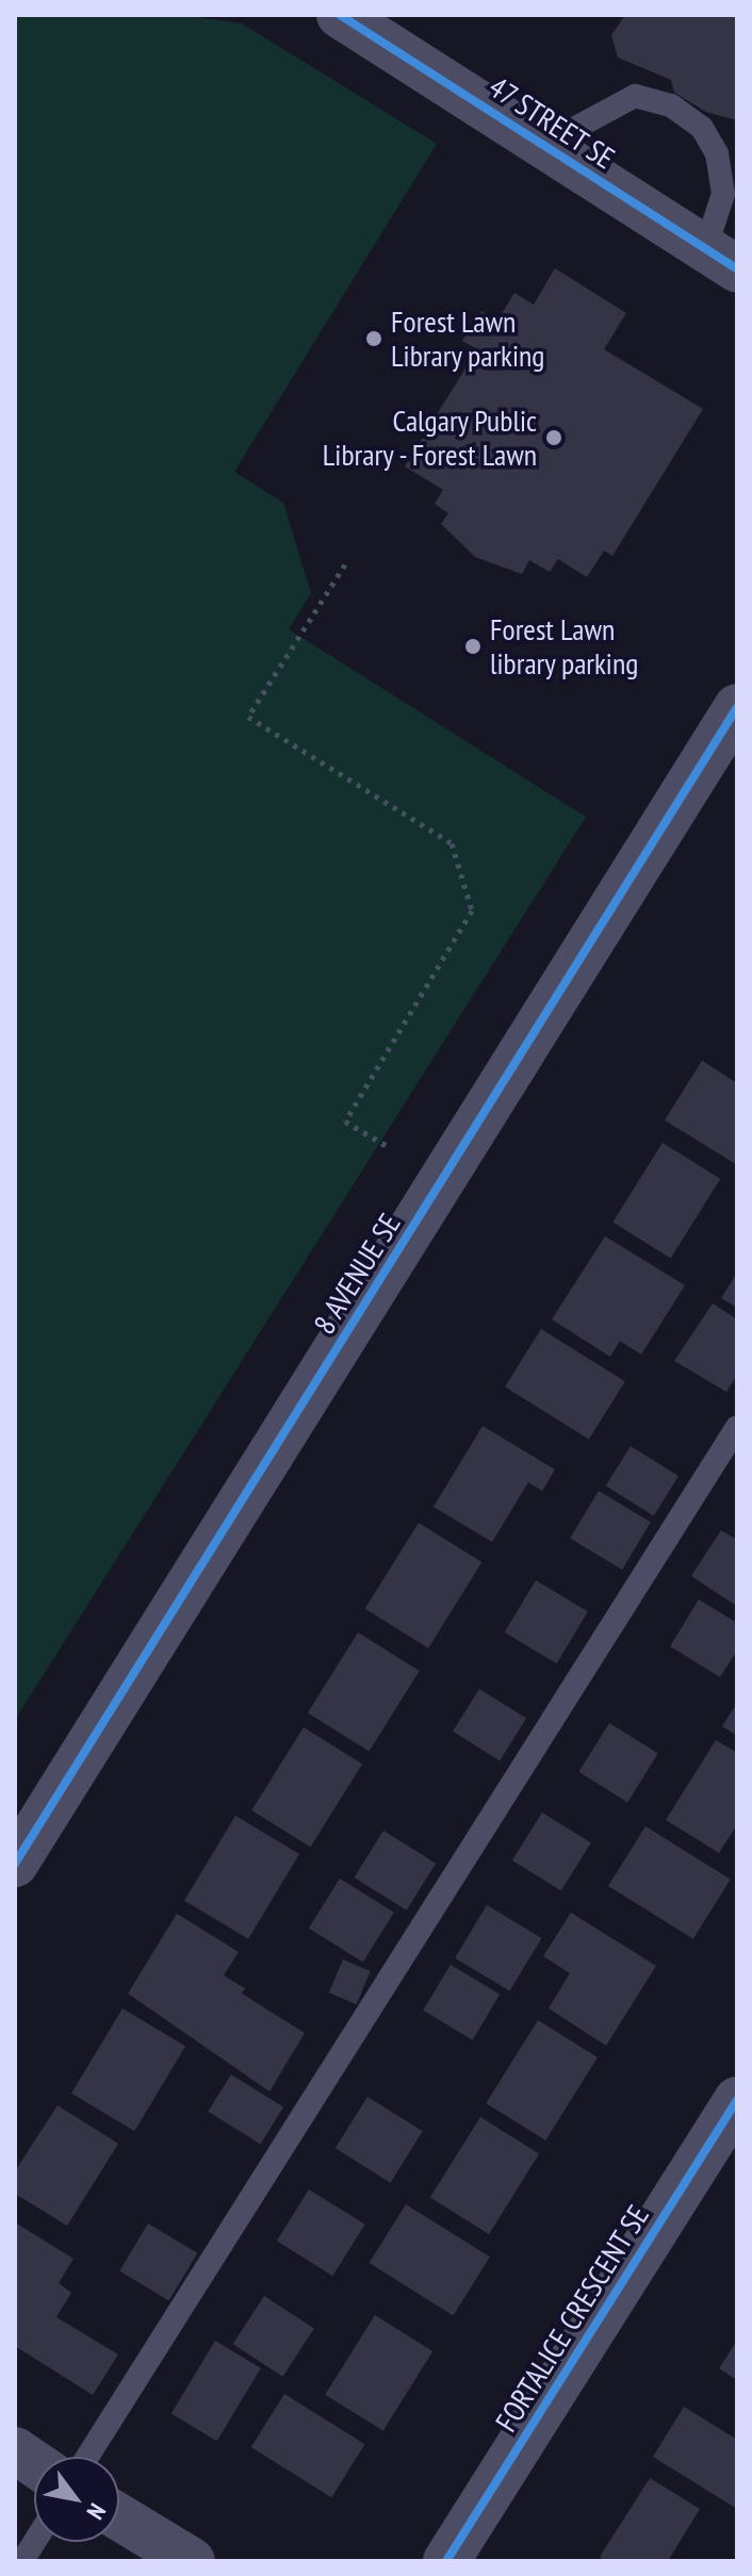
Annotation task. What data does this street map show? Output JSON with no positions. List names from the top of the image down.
{
  "streets": {
    "street": ["47 STREET SE", "8 AVENUE SE", "FORTALICE CRESCENT SE"]
  },
  "places": ["Forest Lawn Library parking", "Calgary Public Library - Forest Lawn", "Forest Lawn library parking"],
  "north": "bottom right"
}
